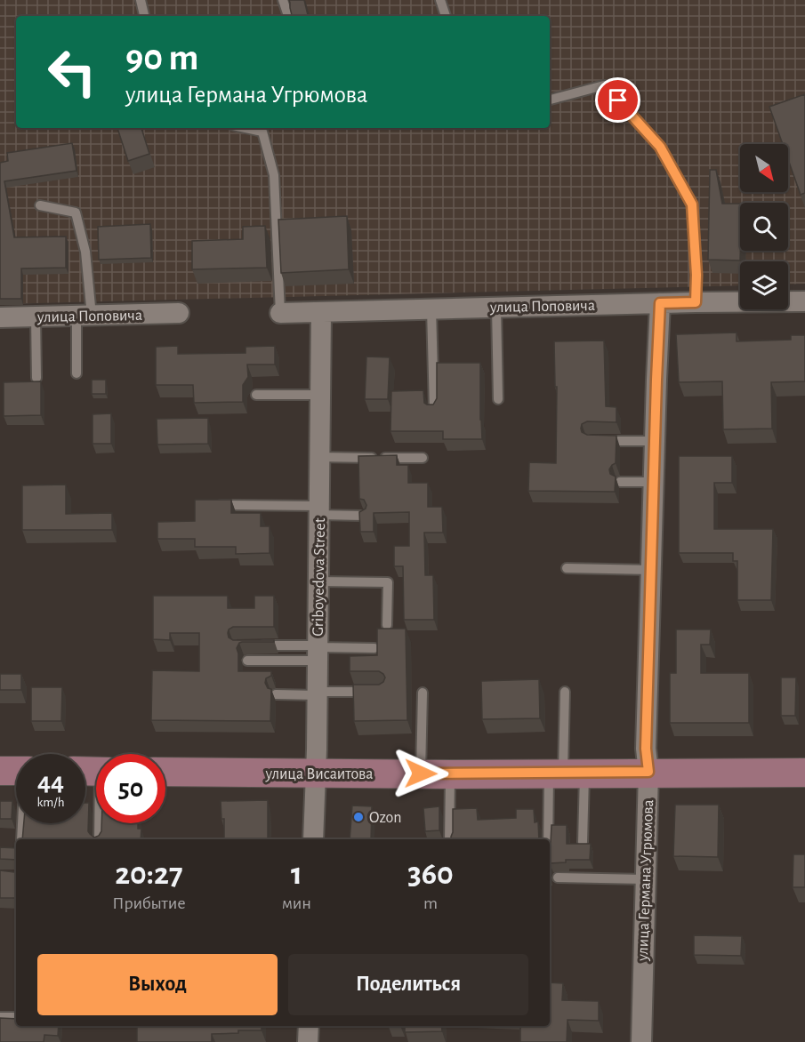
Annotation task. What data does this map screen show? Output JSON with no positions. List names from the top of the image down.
{
  "streets": {
    "main road": ["улица Висаитова"],
    "street": ["улица Поповича", "Griboyedova Street", "улица Германа Угрюмова"]
  },
  "crossings": [
    ["улица Поповича", "Griboyedova Street"],
    ["улица Поповича", "улица Германа Угрюмова"],
    ["Griboyedova Street", "улица Висаитова"],
    ["улица Висаитова", "улица Германа Угрюмова"]
  ],
  "places": ["Ozon"],
  "north": "bottom right",
  "page": {
    "turn": ["90 m", "улица Германа Угрюмова"],
    "speed": "44 km/h",
    "limit": "50",
    "eta": [
      "20:27",
      "Прибытие",
      "1",
      "мин",
      "360",
      "m"
    ],
    "buttons": ["Выход", "Поделиться"]
  }
}
